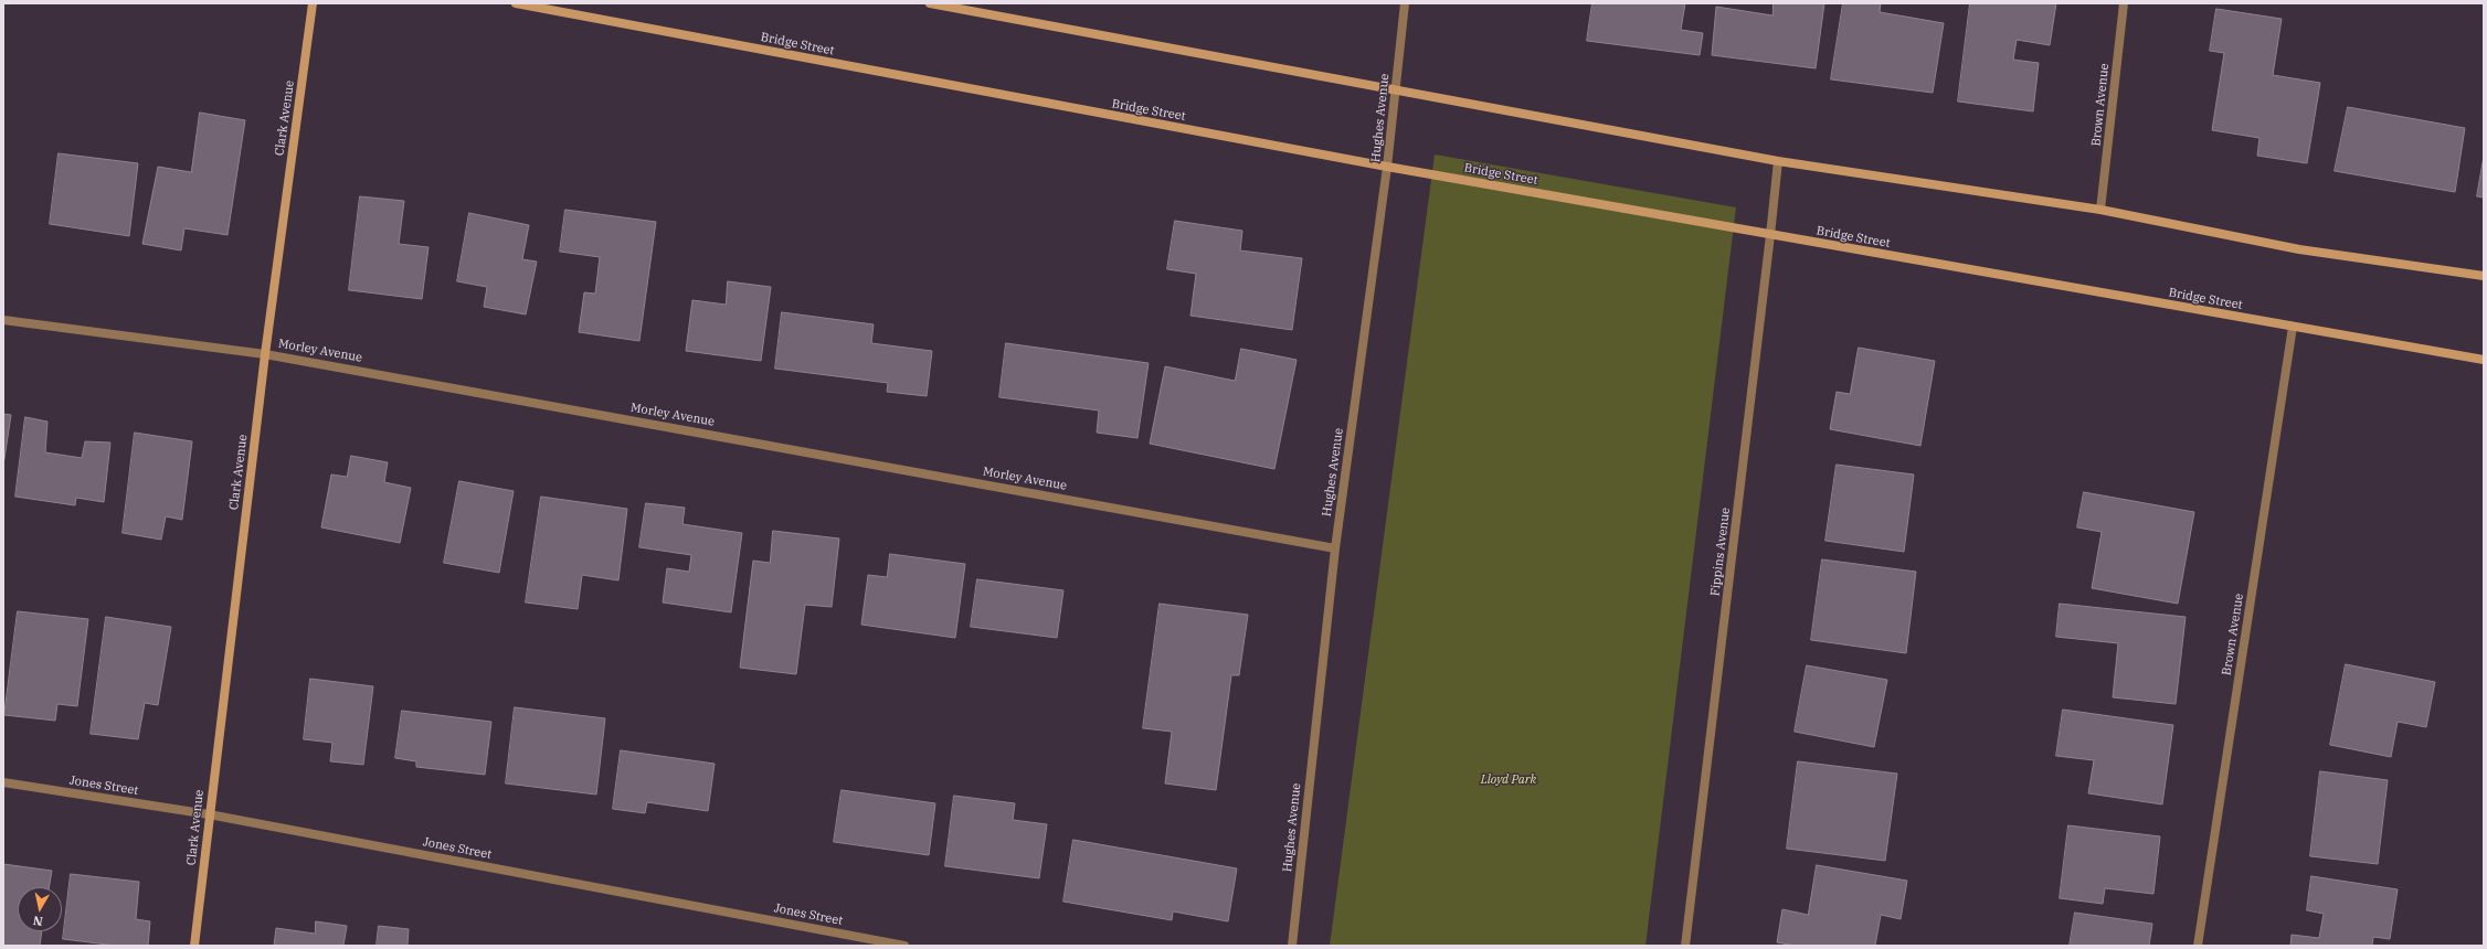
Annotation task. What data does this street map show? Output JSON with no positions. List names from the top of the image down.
{
  "streets": {
    "main road": ["Bridge Street", "Clark Avenue"],
    "street": [
      "Brown Avenue",
      "Hughes Avenue",
      "Morley Avenue",
      "Fippins Avenue",
      "Jones Street"
    ]
  },
  "crossings": [
    ["Bridge Street", "Brown Avenue"],
    ["Bridge Street", "Hughes Avenue"],
    ["Bridge Street", "Fippins Avenue"],
    ["Clark Avenue", "Morley Avenue"],
    ["Clark Avenue", "Jones Street"],
    ["Hughes Avenue", "Morley Avenue"]
  ],
  "parks": ["Lloyd Park"],
  "north": "bottom"
}
